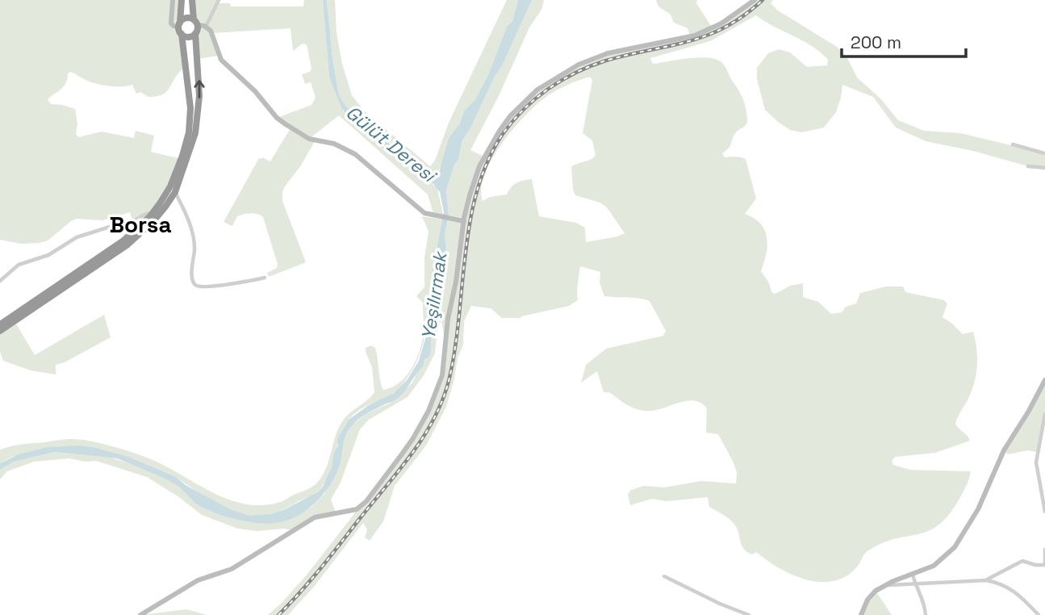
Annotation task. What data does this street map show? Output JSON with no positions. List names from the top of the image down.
{
  "districts": ["Borsa"],
  "water": ["Gülüt Deresi", "Yeşilırmak"],
  "scale_bar": "200 m"
}
